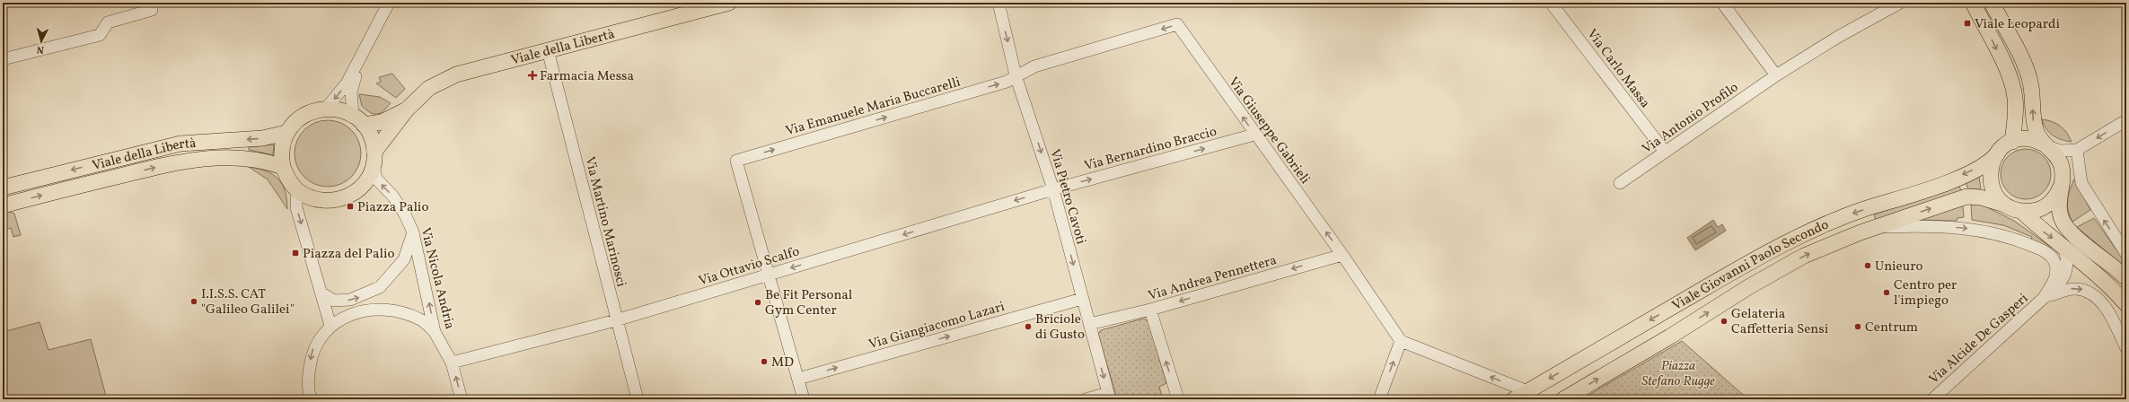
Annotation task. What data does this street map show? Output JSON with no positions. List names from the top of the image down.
{
  "streets": {
    "main road": ["Viale della Libertà", "Viale Giovanni Paolo Secondo"],
    "street": [
      "Via Carlo Massa",
      "Via Emanuele Maria Buccarelli",
      "Via Antonio Profilo",
      "Via Giuseppe Gabrieli",
      "Via Bernardino Braccio",
      "Via Pietro Cavoti",
      "Via Martino Marinosci",
      "Via Ottavio Scalfo",
      "Via Andrea Pennettera",
      "Via Nicola Andria",
      "Via Giangiacomo Lazari",
      "Via Alcide De Gasperi"
    ]
  },
  "crossings": [
    ["Viale della Libertà", "Via Martino Marinosci"],
    ["Viale della Libertà", "Via Nicola Andria"],
    ["Via Carlo Massa", "Via Antonio Profilo"],
    ["Via Emanuele Maria Buccarelli", "Via Giuseppe Gabrieli"],
    ["Via Emanuele Maria Buccarelli", "Via Pietro Cavoti"],
    ["Via Emanuele Maria Buccarelli", "Via Ottavio Scalfo"],
    ["Via Giuseppe Gabrieli", "Via Bernardino Braccio"],
    ["Via Giuseppe Gabrieli", "Via Pietro Cavoti"],
    ["Via Giuseppe Gabrieli", "Via Andrea Pennettera"],
    ["Via Bernardino Braccio", "Via Pietro Cavoti"],
    ["Via Bernardino Braccio", "Via Ottavio Scalfo"],
    ["Via Pietro Cavoti", "Via Ottavio Scalfo"],
    ["Via Pietro Cavoti", "Via Andrea Pennettera"],
    ["Via Pietro Cavoti", "Via Giangiacomo Lazari"],
    ["Via Martino Marinosci", "Via Ottavio Scalfo"],
    ["Via Ottavio Scalfo", "Via Nicola Andria"]
  ],
  "one_way": [
    "Via Giuseppe Gabrieli",
    "Via Bernardino Braccio",
    "Via Pietro Cavoti",
    "Via Ottavio Scalfo",
    "Via Andrea Pennettera",
    "Via Giangiacomo Lazari"
  ],
  "parks": ["Piazza Stefano Rugge"],
  "places": {
    "transit": ["Viale Leopardi", "Piazza Palio", "Piazza del Palio"],
    "health": ["Farmacia Messa"],
    "other": [
      "Unieuro",
      "Centro per l'impiego",
      "I.I.S.S. CAT \"Galileo Galilei\"",
      "Be Fit Personal Gym Center",
      "Gelateria Caffetteria Sensi",
      "Briciole di Gusto",
      "Centrum",
      "MD"
    ]
  },
  "north": "bottom"
}
